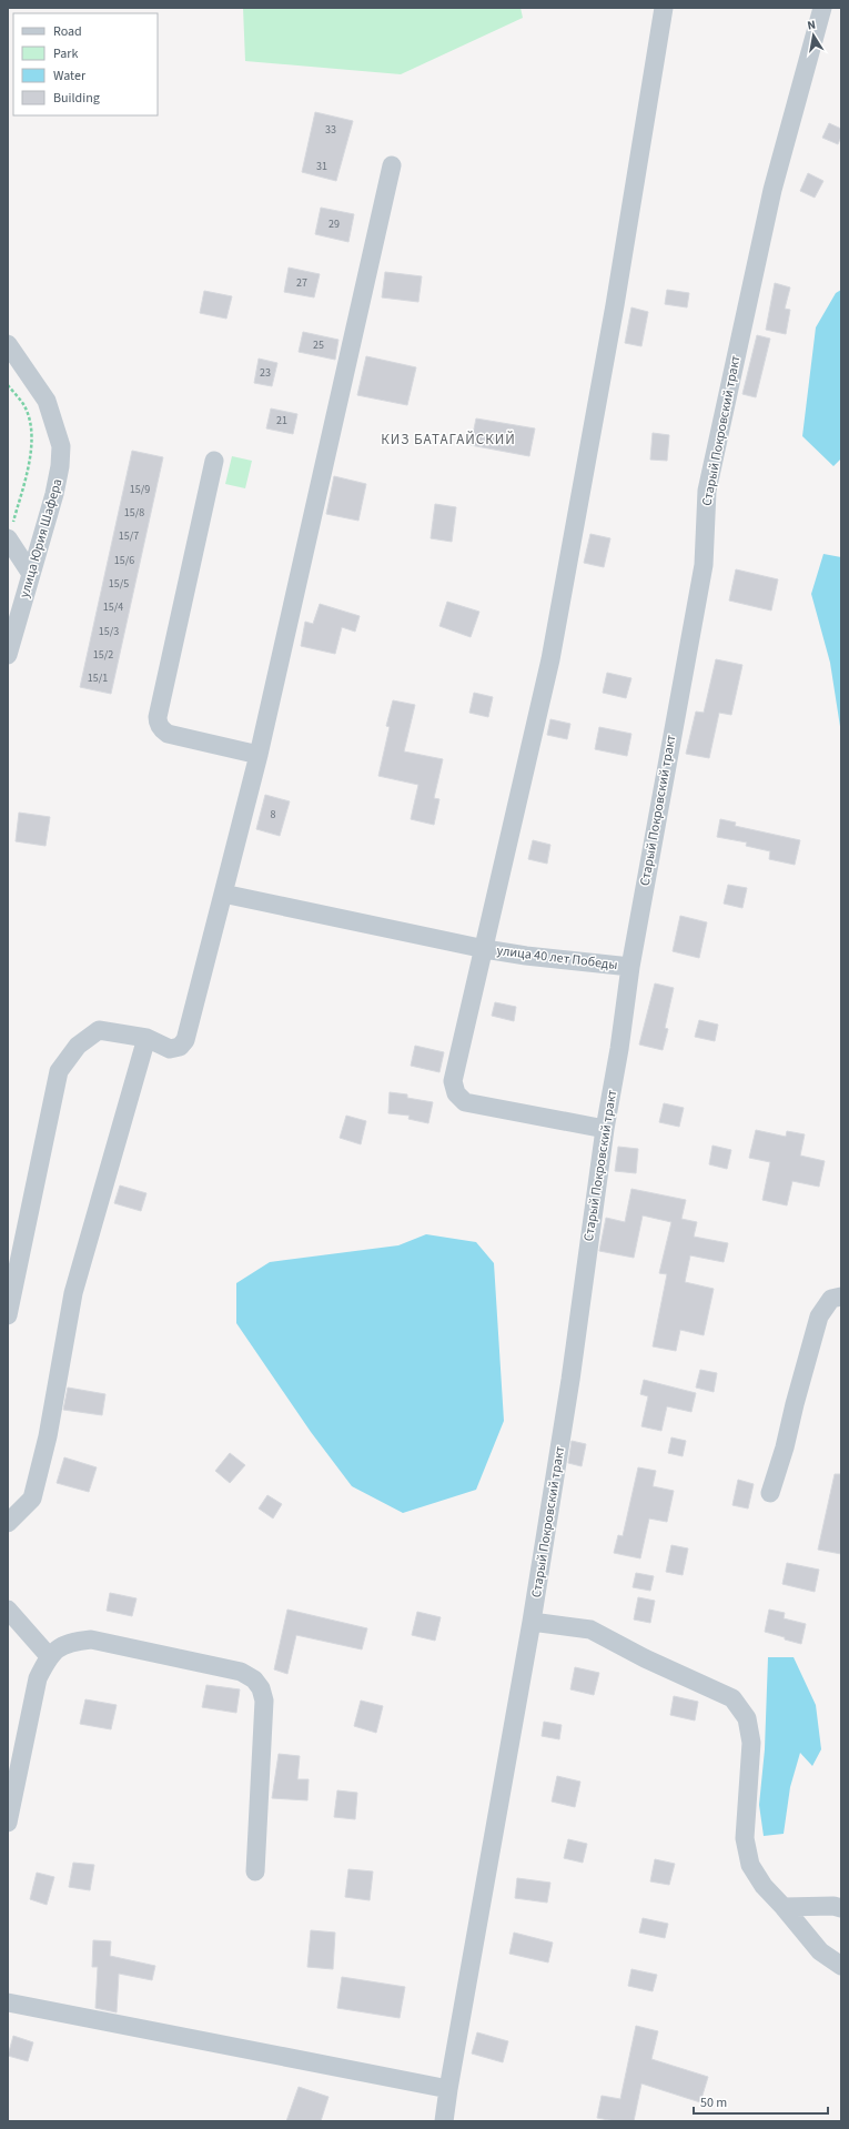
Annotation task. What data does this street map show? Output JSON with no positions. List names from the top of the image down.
{
  "streets": {
    "street": ["Старый Покровский тракт", "улица Юрия Шафера", "улица 40 лет Победы"]
  },
  "crossings": [
    ["Старый Покровский тракт", "улица 40 лет Победы"]
  ],
  "districts": ["КИЗ БАТАГАЙСКИЙ"],
  "house_numbers": [
    "33",
    "31",
    "29",
    "27",
    "25",
    "23",
    "21",
    "15/9",
    "15/8",
    "15/7",
    "15/6",
    "15/5",
    "15/4",
    "15/3",
    "15/2",
    "15/1",
    "8"
  ],
  "legend": [
    "Road",
    "Park",
    "Water",
    "Building"
  ],
  "scale_bar": "50 m",
  "north": "top"
}
